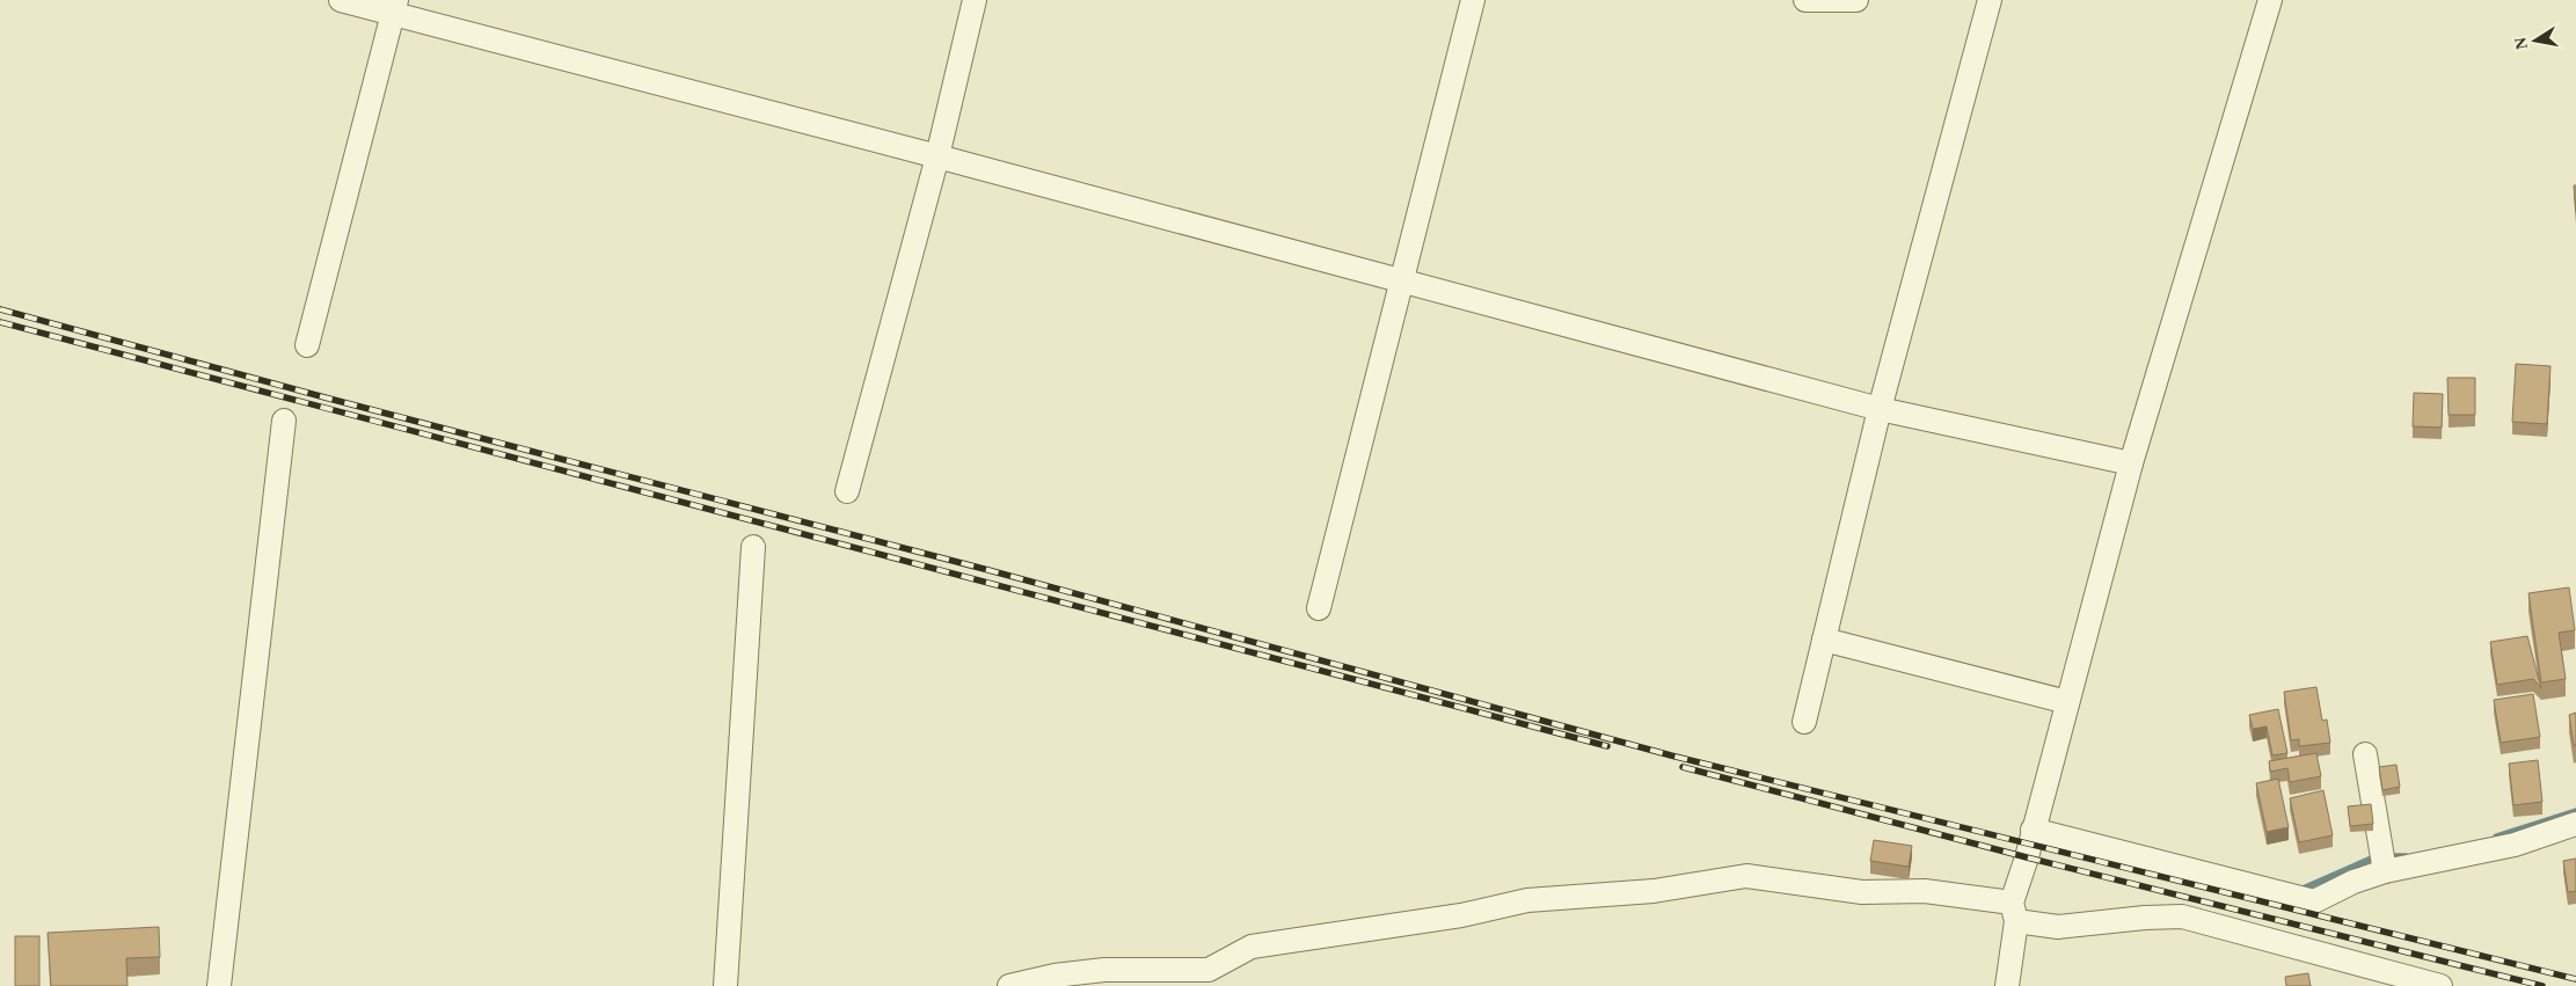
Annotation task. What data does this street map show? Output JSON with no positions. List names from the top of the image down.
{
  "north": "left"
}
